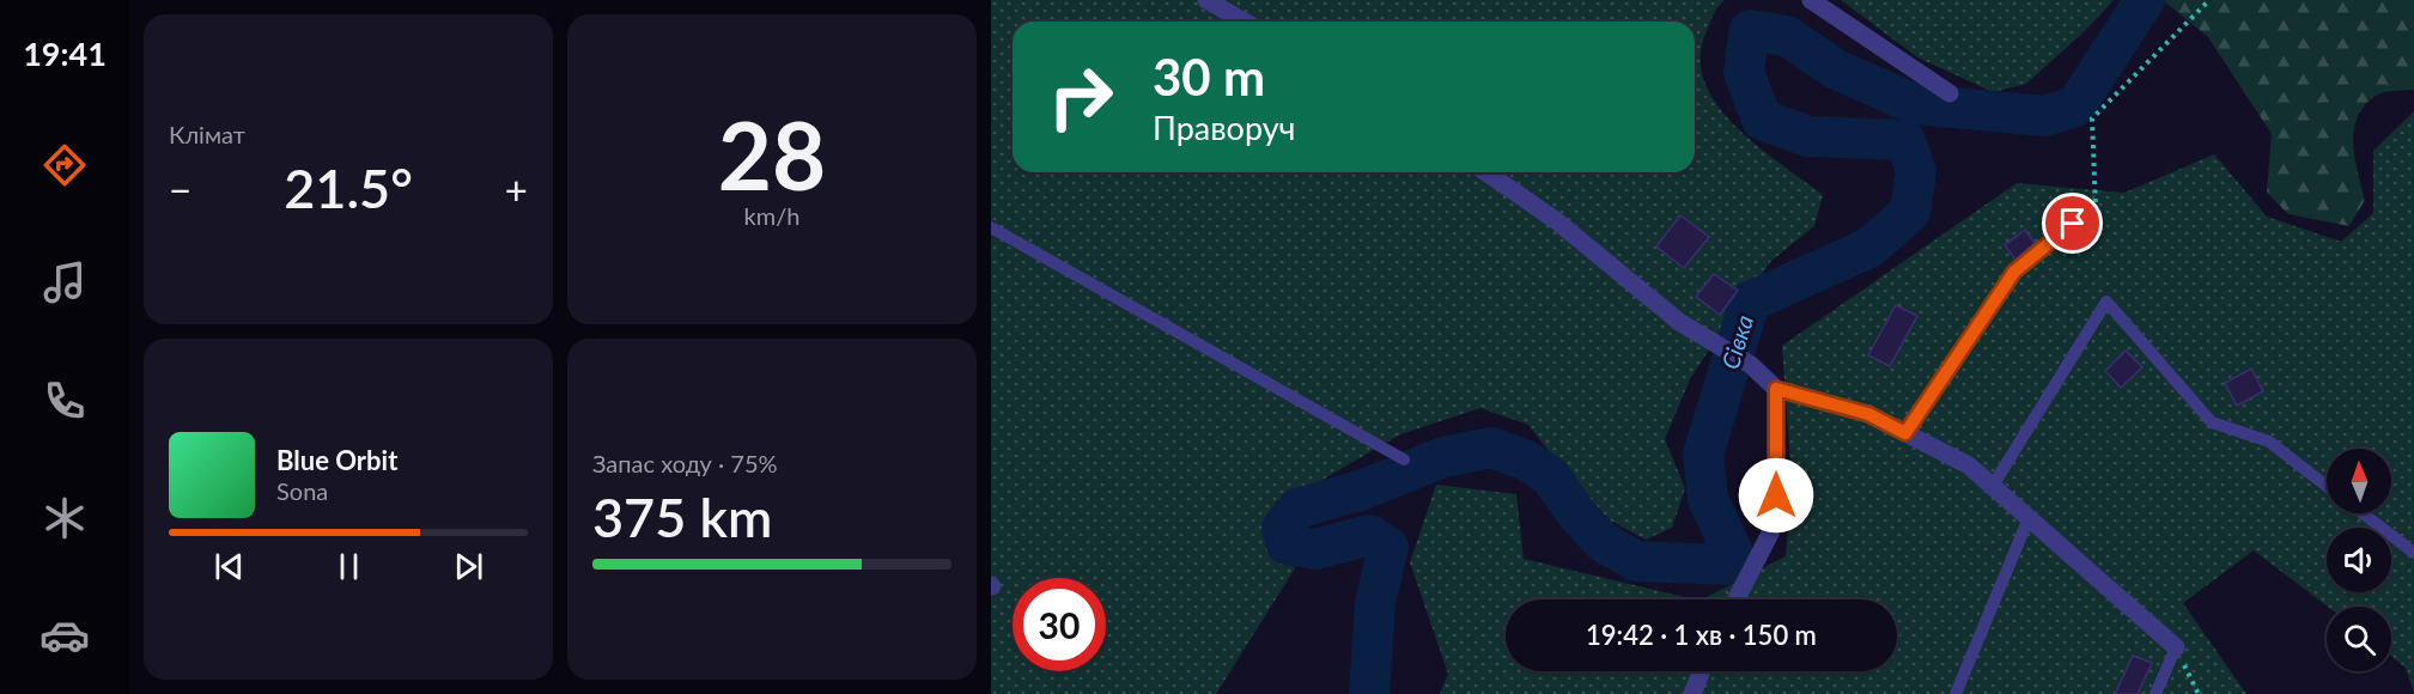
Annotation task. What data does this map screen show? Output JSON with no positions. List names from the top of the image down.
{
  "water": ["Сівка"],
  "north": "top",
  "page": {
    "tabs": "19:41",
    "tile": [
      "Клімат",
      ["28", "km/h"],
      ["Запас ходу · 75%", "375 km"]
    ],
    "turn": ["30 m", "Праворуч"],
    "heat": ["−", "21.5°", "+"],
    "song": ["Blue Orbit", "Sona"],
    "limit": "30",
    "trip": "19:42 · 1 хв · 150 m"
  }
}
